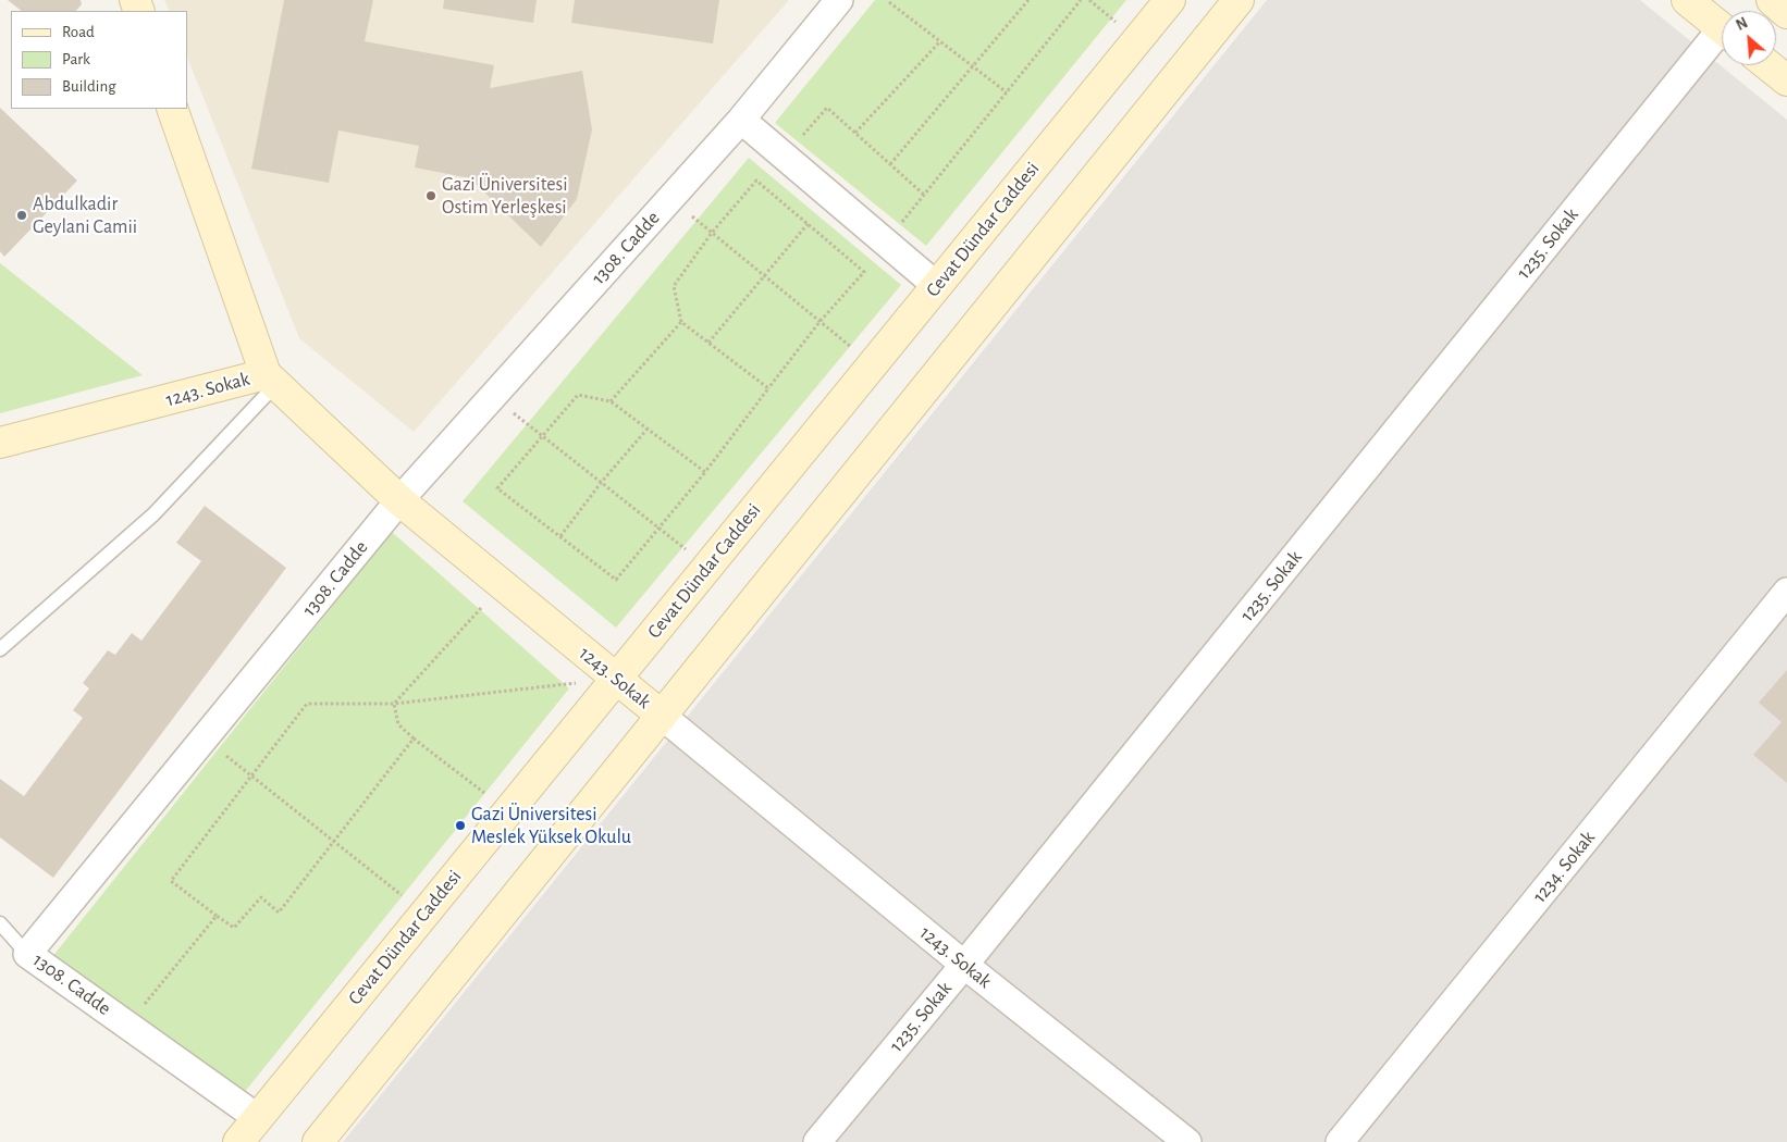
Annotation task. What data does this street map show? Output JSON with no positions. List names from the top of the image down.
{
  "streets": {
    "street": [
      "Cevat Dündar Caddesi",
      "1235. Sokak",
      "1308. Cadde",
      "1243. Sokak",
      "1234. Sokak"
    ]
  },
  "crossings": [
    ["Cevat Dündar Caddesi", "1308. Cadde"],
    ["Cevat Dündar Caddesi", "1243. Sokak"],
    ["1235. Sokak", "1243. Sokak"],
    ["1308. Cadde", "1243. Sokak"]
  ],
  "places": ["Gazi Üniversitesi Ostim Yerleşkesi", "Abdulkadir Geylani Camii", "Gazi Üniversitesi Meslek Yüksek Okulu"],
  "legend": ["Road", "Park", "Building"],
  "north": "top left"
}
